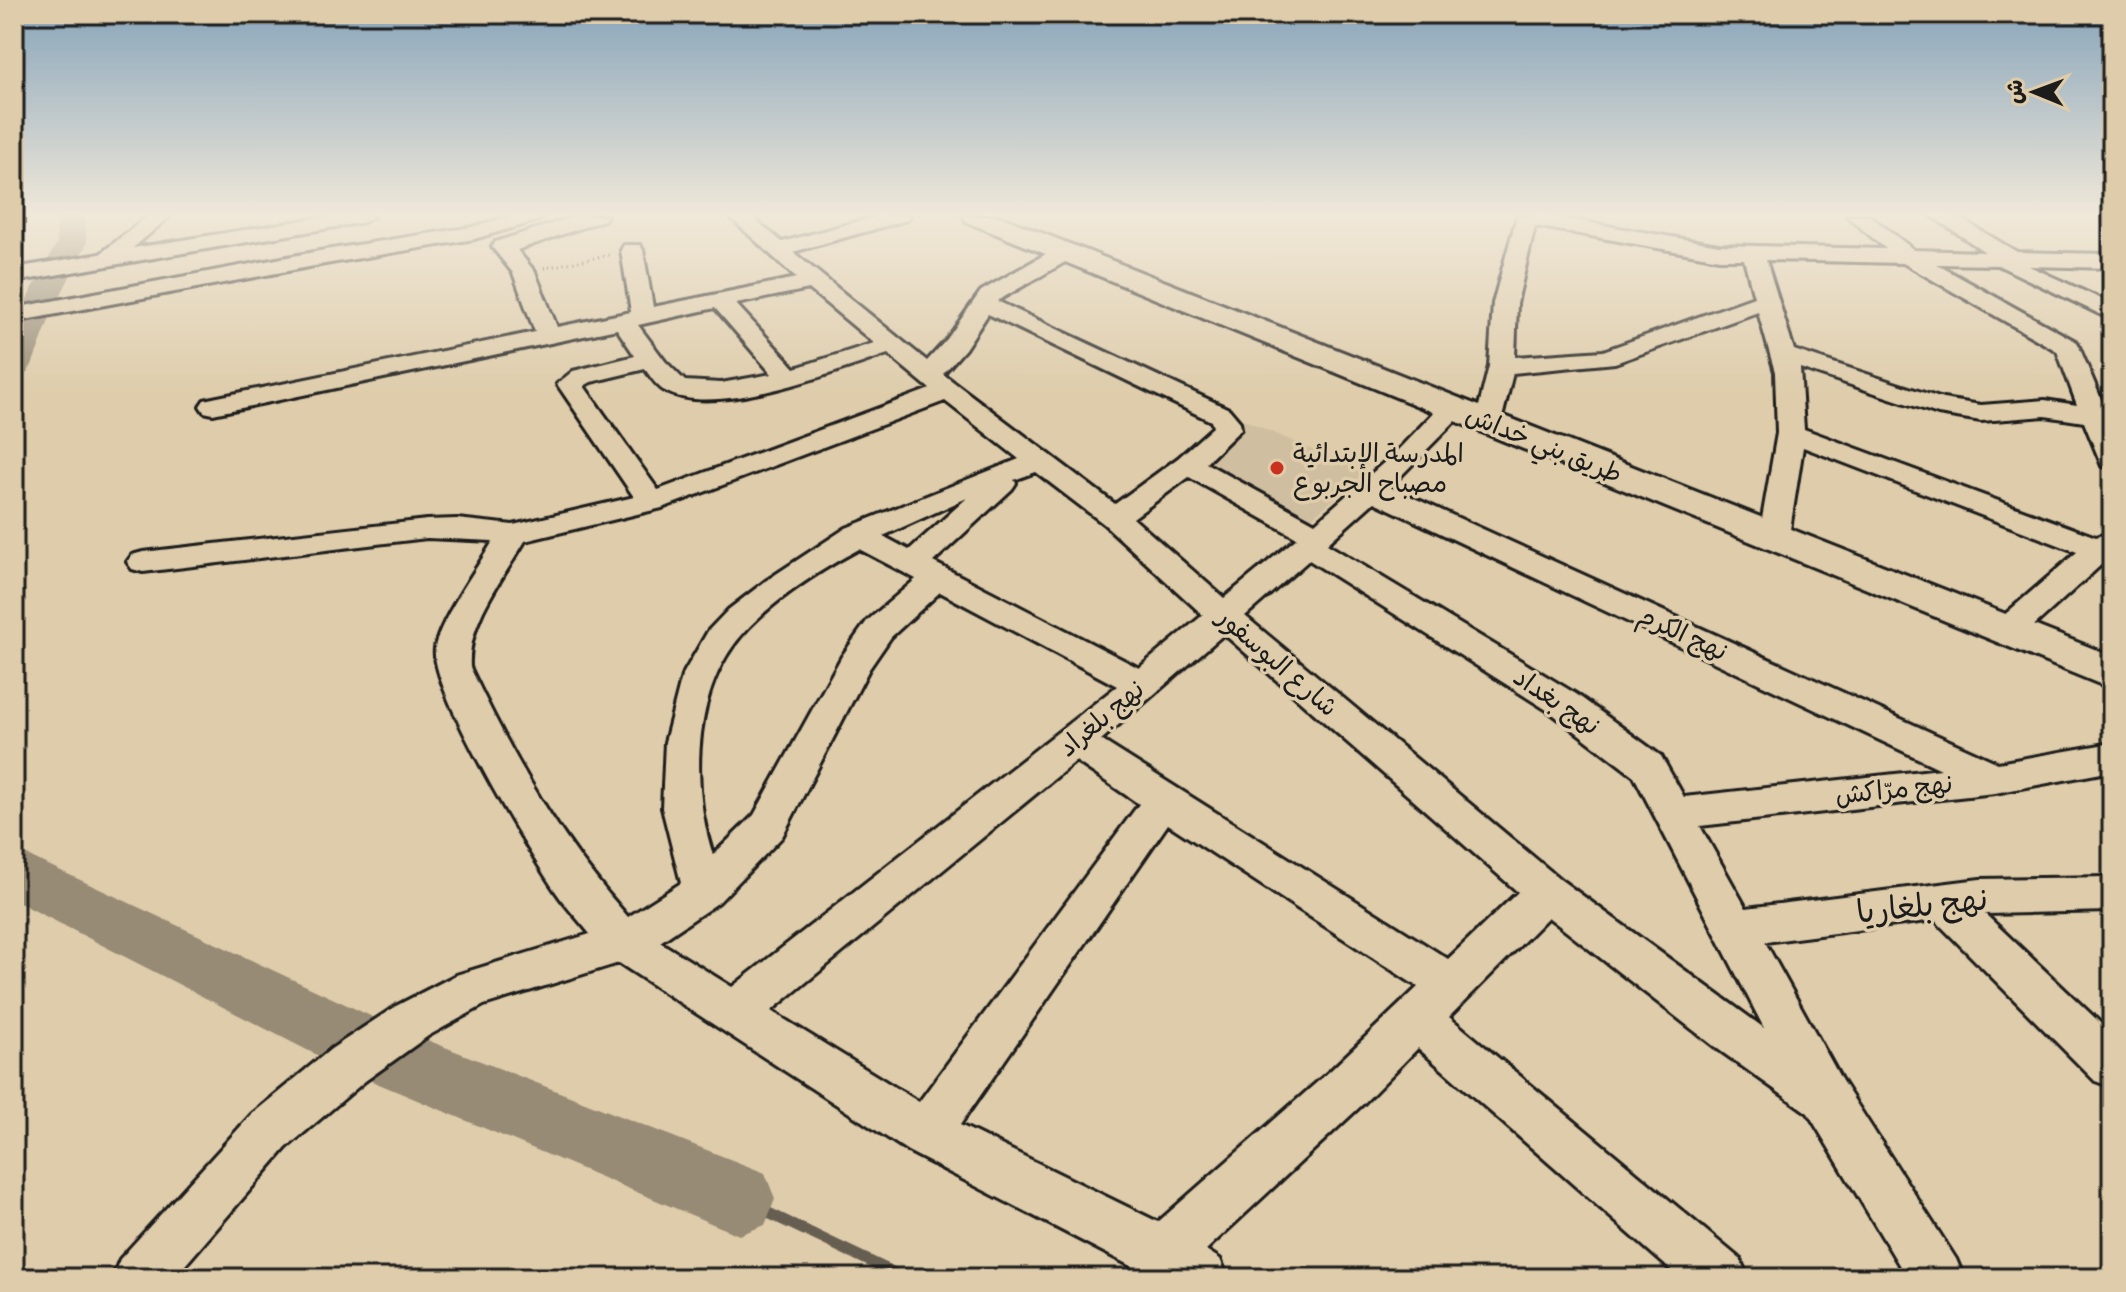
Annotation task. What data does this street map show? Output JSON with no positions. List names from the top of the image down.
{
  "streets": {
    "main road": ["طريق بني خداش"],
    "street": [
      "نهج الكرم",
      "شارع البوسفور",
      "نهج بغداد",
      "نهج بلغراد",
      "نهج مرّاكش",
      "نهج بلغاريا"
    ]
  },
  "crossings": [
    ["طريق بني خداش", "نهج بلغراد"],
    ["نهج الكرم", "نهج بلغراد"],
    ["نهج الكرم", "نهج مرّاكش"],
    ["شارع البوسفور", "نهج بغداد"],
    ["شارع البوسفور", "نهج بلغراد"],
    ["نهج بغداد", "نهج بلغراد"],
    ["نهج بغداد", "نهج مرّاكش"],
    ["نهج بغداد", "نهج بلغاريا"]
  ],
  "places": ["المدرسة الإبتدائية مصباح الجربوع"],
  "north": "left"
}
